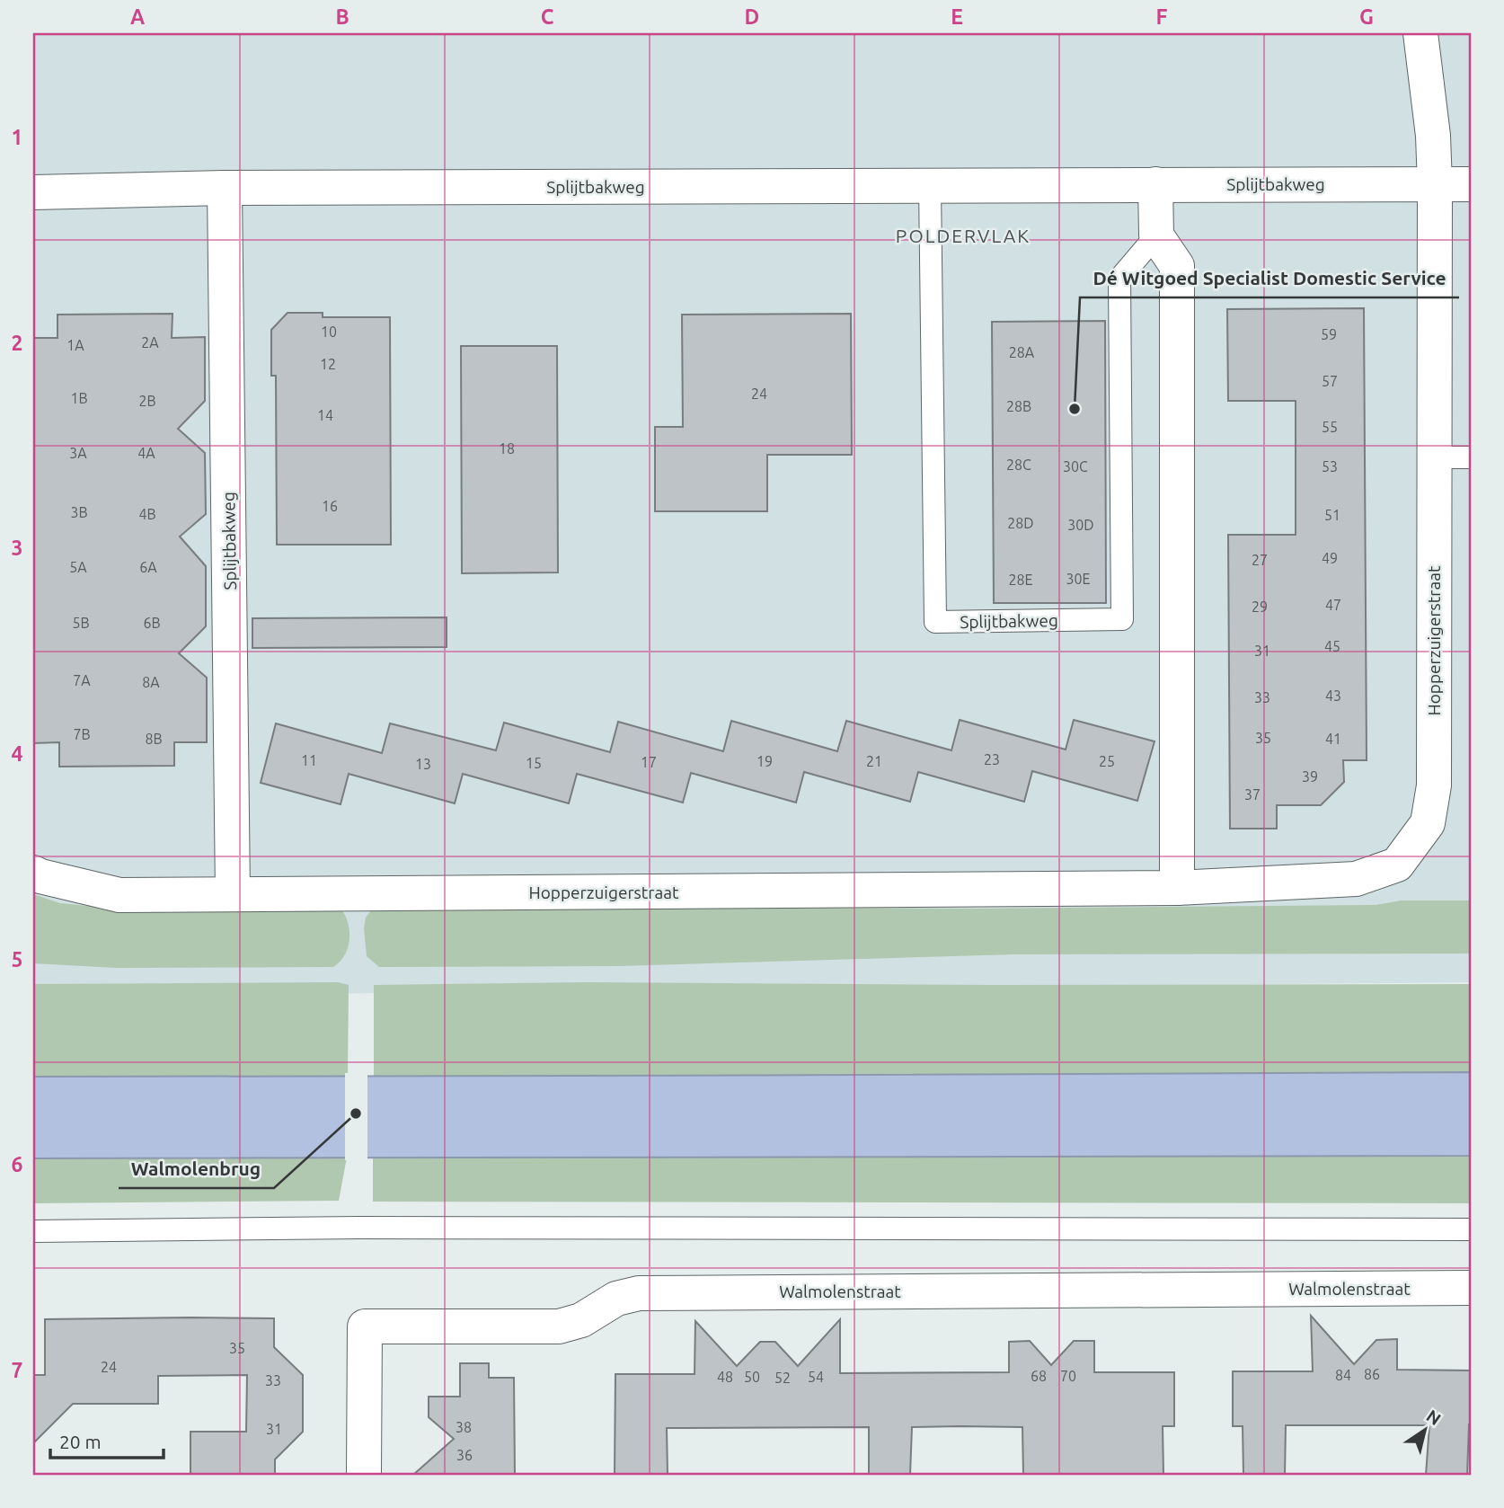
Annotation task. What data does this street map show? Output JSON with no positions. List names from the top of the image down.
{
  "streets": {
    "street": ["Splijtbakweg", "Hopperzuigerstraat", "Walmolenstraat"]
  },
  "crossings": [
    ["Splijtbakweg", "Hopperzuigerstraat"]
  ],
  "districts": ["POLDERVLAK"],
  "places": ["Dé Witgoed Specialist Domestic Service", "Walmolenbrug"],
  "house_numbers": [
    "10",
    "59",
    "2A",
    "1A",
    "28A",
    "12",
    "57",
    "24",
    "1B",
    "2B",
    "28B",
    "14",
    "55",
    "18",
    "3A",
    "4A",
    "28C",
    "30C",
    "53",
    "16",
    "3B",
    "4B",
    "51",
    "28D",
    "30D",
    "49",
    "27",
    "5A",
    "6A",
    "30E",
    "28E",
    "47",
    "29",
    "5B",
    "6B",
    "45",
    "31",
    "7A",
    "8A",
    "43",
    "33",
    "7B",
    "35",
    "8B",
    "41",
    "23",
    "11",
    "19",
    "21",
    "25",
    "17",
    "15",
    "13",
    "39",
    "37",
    "35",
    "24",
    "86",
    "84",
    "68",
    "70",
    "48",
    "50",
    "54",
    "52",
    "33",
    "38",
    "31",
    "36"
  ],
  "scale_bar": "20 m",
  "north": "top right",
  "grid": {
    "columns": [
      "A",
      "B",
      "C",
      "D",
      "E",
      "F",
      "G"
    ],
    "rows": [
      "1",
      "2",
      "3",
      "4",
      "5",
      "6",
      "7"
    ]
  }
}
